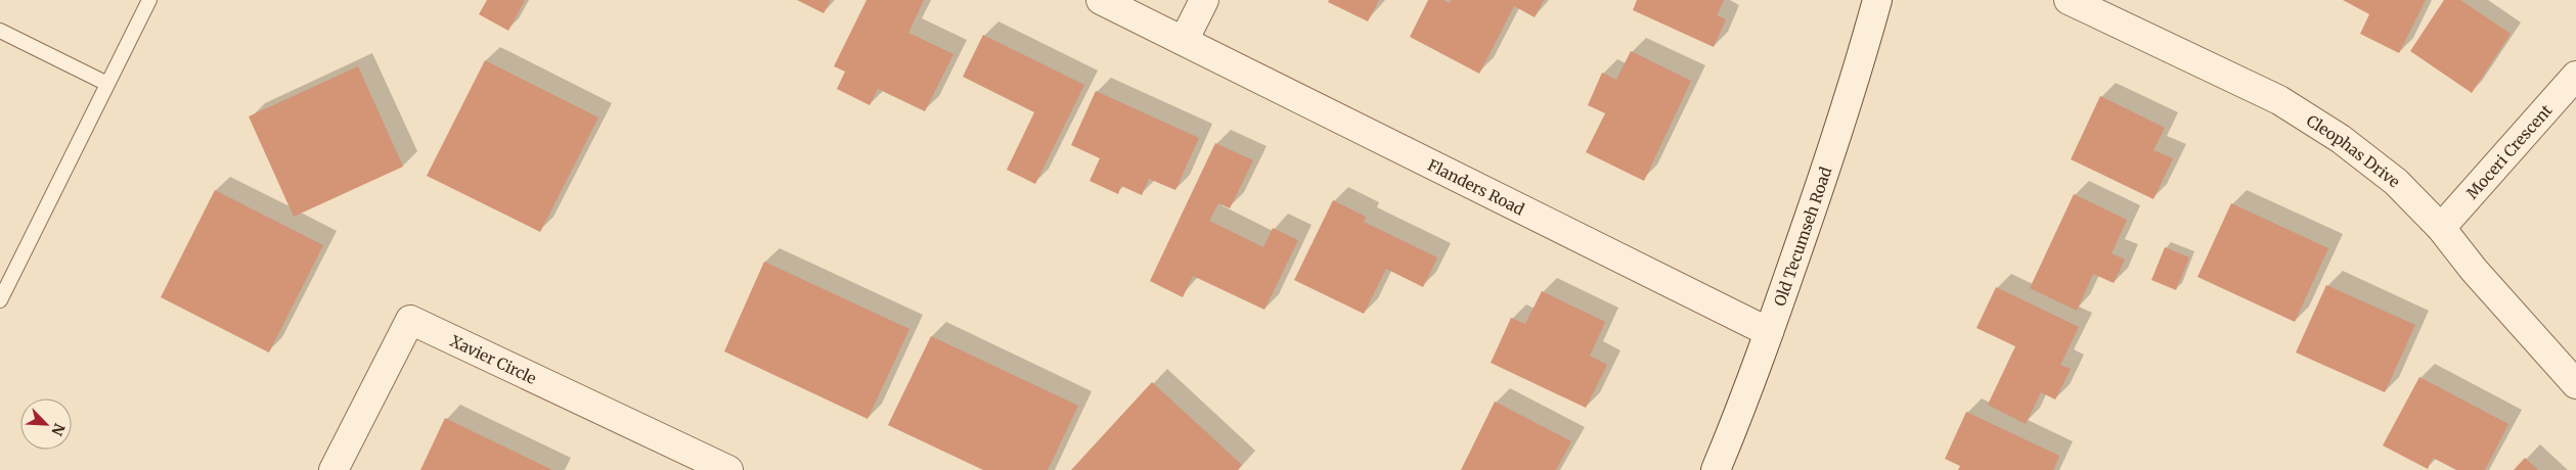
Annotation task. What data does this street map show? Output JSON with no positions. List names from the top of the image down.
{
  "streets": {
    "street": [
      "Cleophas Drive",
      "Moceri Crescent",
      "Flanders Road",
      "Old Tecumseh Road",
      "Xavier Circle"
    ]
  },
  "crossings": [
    ["Cleophas Drive", "Moceri Crescent"],
    ["Flanders Road", "Old Tecumseh Road"]
  ],
  "north": "bottom right"
}
